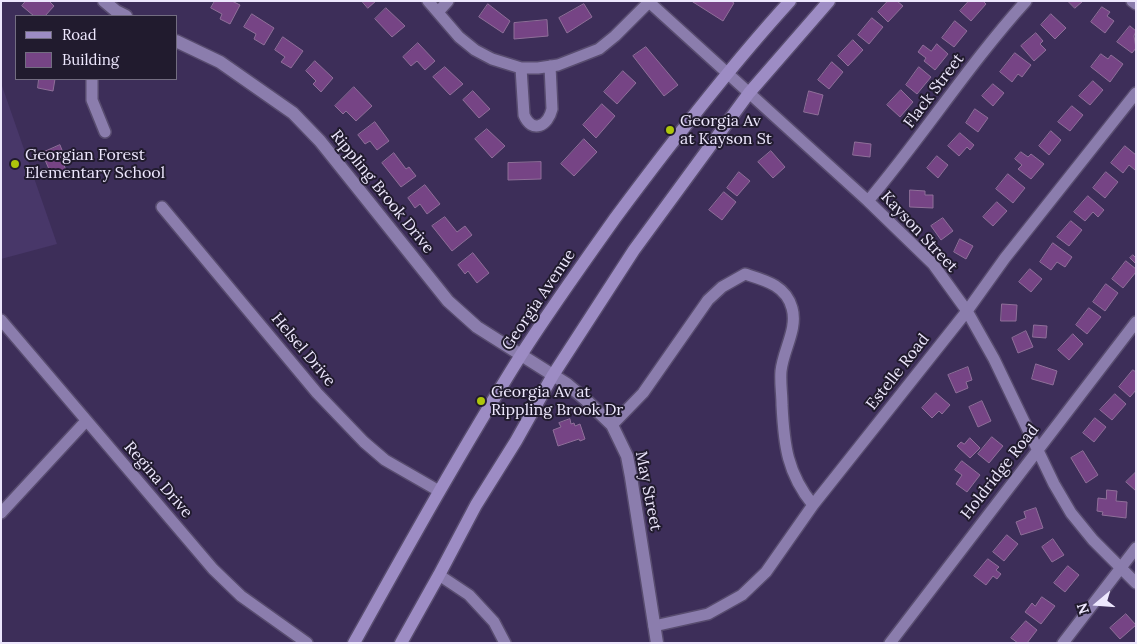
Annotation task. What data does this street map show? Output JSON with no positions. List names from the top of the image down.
{
  "streets": {
    "main road": ["Georgia Avenue"],
    "street": [
      "Flack Street",
      "Rippling Brook Drive",
      "Kayson Street",
      "Helsel Drive",
      "Estelle Road",
      "Holdridge Road",
      "Regina Drive",
      "May Street"
    ]
  },
  "crossings": [
    ["Flack Street", "Kayson Street"],
    ["Rippling Brook Drive", "Georgia Avenue"],
    ["Rippling Brook Drive", "May Street"],
    ["Kayson Street", "Georgia Avenue"],
    ["Kayson Street", "Estelle Road"],
    ["Kayson Street", "Holdridge Road"],
    ["Georgia Avenue", "Helsel Drive"],
    ["Estelle Road", "May Street"]
  ],
  "places": ["Georgia Av at Kayson St", "Georgian Forest Elementary School", "Georgia Av at Rippling Brook Dr"],
  "legend": ["Road", "Building"],
  "north": "left"
}
